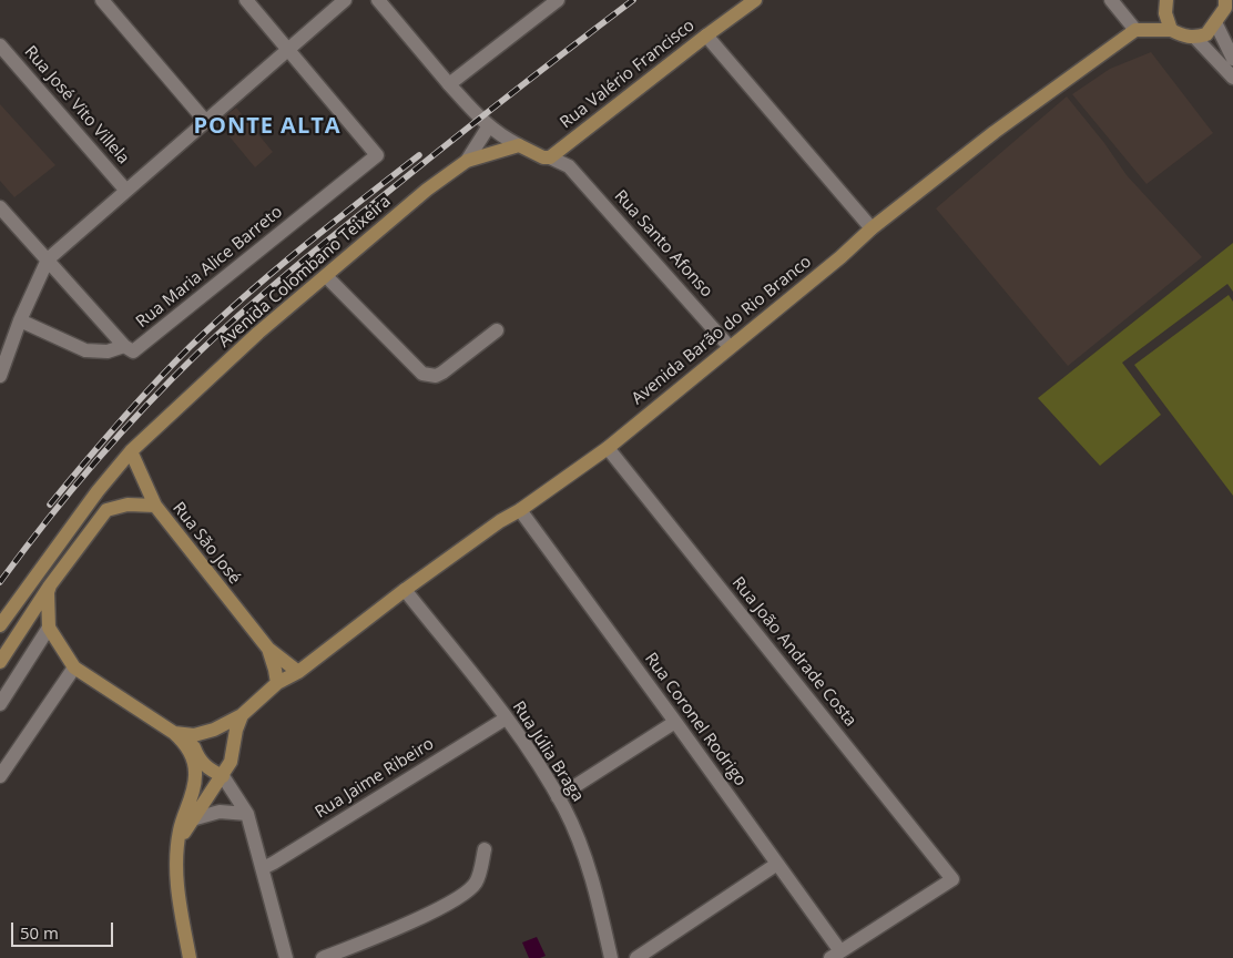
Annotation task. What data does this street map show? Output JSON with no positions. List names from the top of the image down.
{
  "streets": {
    "main road": [
      "Rua Valério Francisco",
      "Rua Santo Afonso",
      "Avenida Colombano Teixeira",
      "Avenida Barão do Rio Branco",
      "Rua São José"
    ],
    "street": [
      "Rua José Vito Villela",
      "Rua Maria Alice Barreto",
      "Rua João Andrade Costa",
      "Rua Coronel Rodrigo",
      "Rua Júlia Braga",
      "Rua Jaime Ribeiro"
    ]
  },
  "crossings": [
    ["Rua Valério Francisco", "Rua Santo Afonso"],
    ["Rua Santo Afonso", "Avenida Colombano Teixeira"],
    ["Rua Santo Afonso", "Avenida Barão do Rio Branco"],
    ["Avenida Colombano Teixeira", "Rua São José"],
    ["Avenida Barão do Rio Branco", "Rua São José"],
    ["Avenida Barão do Rio Branco", "Rua João Andrade Costa"],
    ["Avenida Barão do Rio Branco", "Rua Coronel Rodrigo"],
    ["Avenida Barão do Rio Branco", "Rua Júlia Braga"],
    ["Rua João Andrade Costa", "Rua Coronel Rodrigo"],
    ["Rua Júlia Braga", "Rua Jaime Ribeiro"]
  ],
  "districts": ["PONTE ALTA"],
  "scale_bar": "50 m"
}
